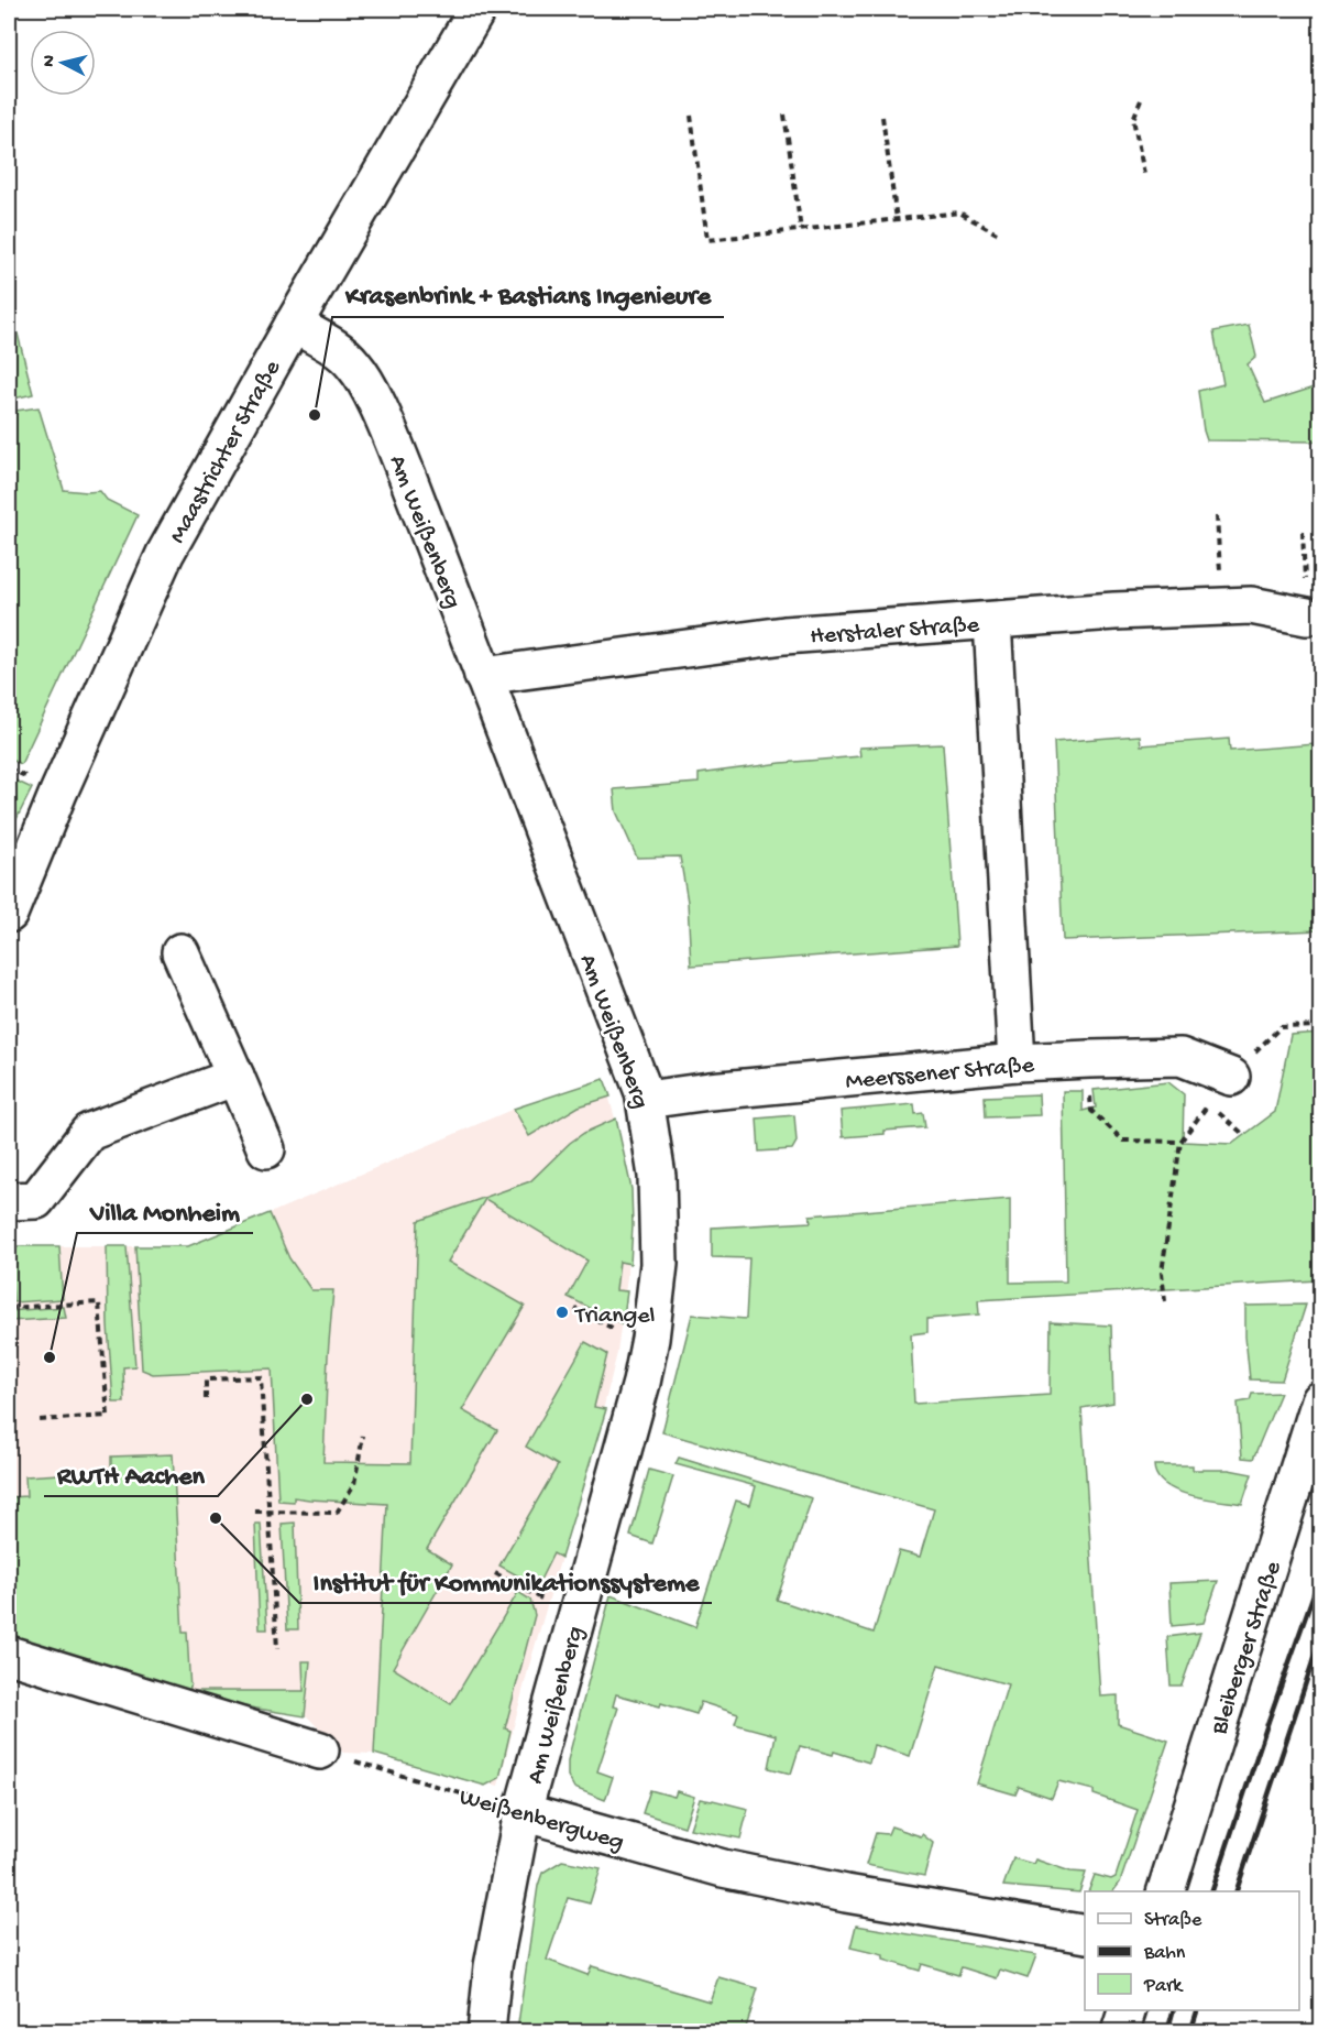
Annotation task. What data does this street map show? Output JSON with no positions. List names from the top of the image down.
{
  "streets": {
    "street": [
      "Maastrichter Straße",
      "Am Weißenberg",
      "Herstaler Straße",
      "Meerssener Straße",
      "Bleiberger Straße",
      "Weißenbergweg"
    ]
  },
  "crossings": [
    ["Maastrichter Straße", "Am Weißenberg"],
    ["Am Weißenberg", "Herstaler Straße"],
    ["Am Weißenberg", "Meerssener Straße"],
    ["Am Weißenberg", "Weißenbergweg"]
  ],
  "places": [
    "Krasenbrink + Bastians Ingenieure",
    "Triangel",
    "Villa Monheim",
    "RWTH Aachen",
    "Institut für Kommunikationssysteme"
  ],
  "legend": ["Straße", "Bahn", "Park"],
  "north": "left"
}
